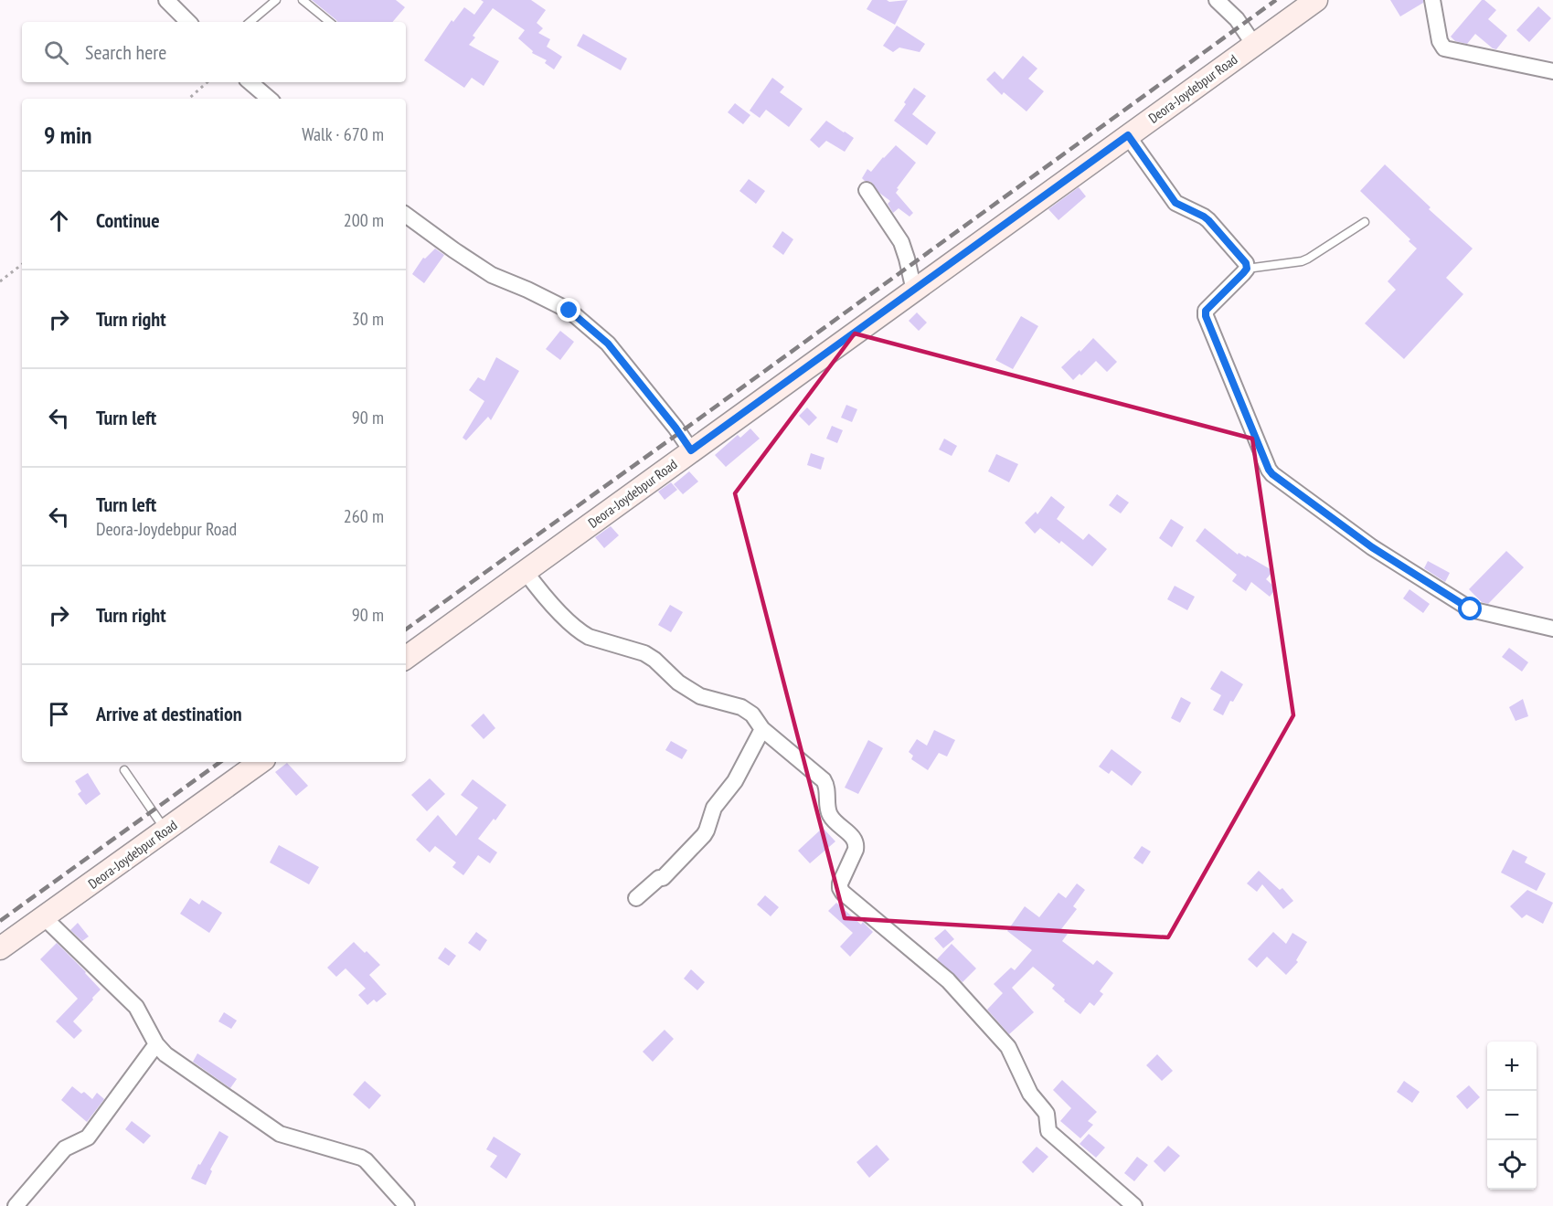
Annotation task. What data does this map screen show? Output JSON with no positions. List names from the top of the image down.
{
  "streets": {
    "street": ["Deora-Joydebpur Road"]
  },
  "page": {
    "search": "Search here",
    "heading": ["9 min", "Walk · 670 m"],
    "list": [
      ["Continue", "200 m"],
      ["Turn right", "30 m"],
      ["Turn left", "90 m"],
      ["Turn left", "Deora-Joydebpur Road", "260 m"],
      ["Turn right", "90 m"],
      "Arrive at destination"
    ],
    "map_buttons": ["+", "−"]
  }
}
